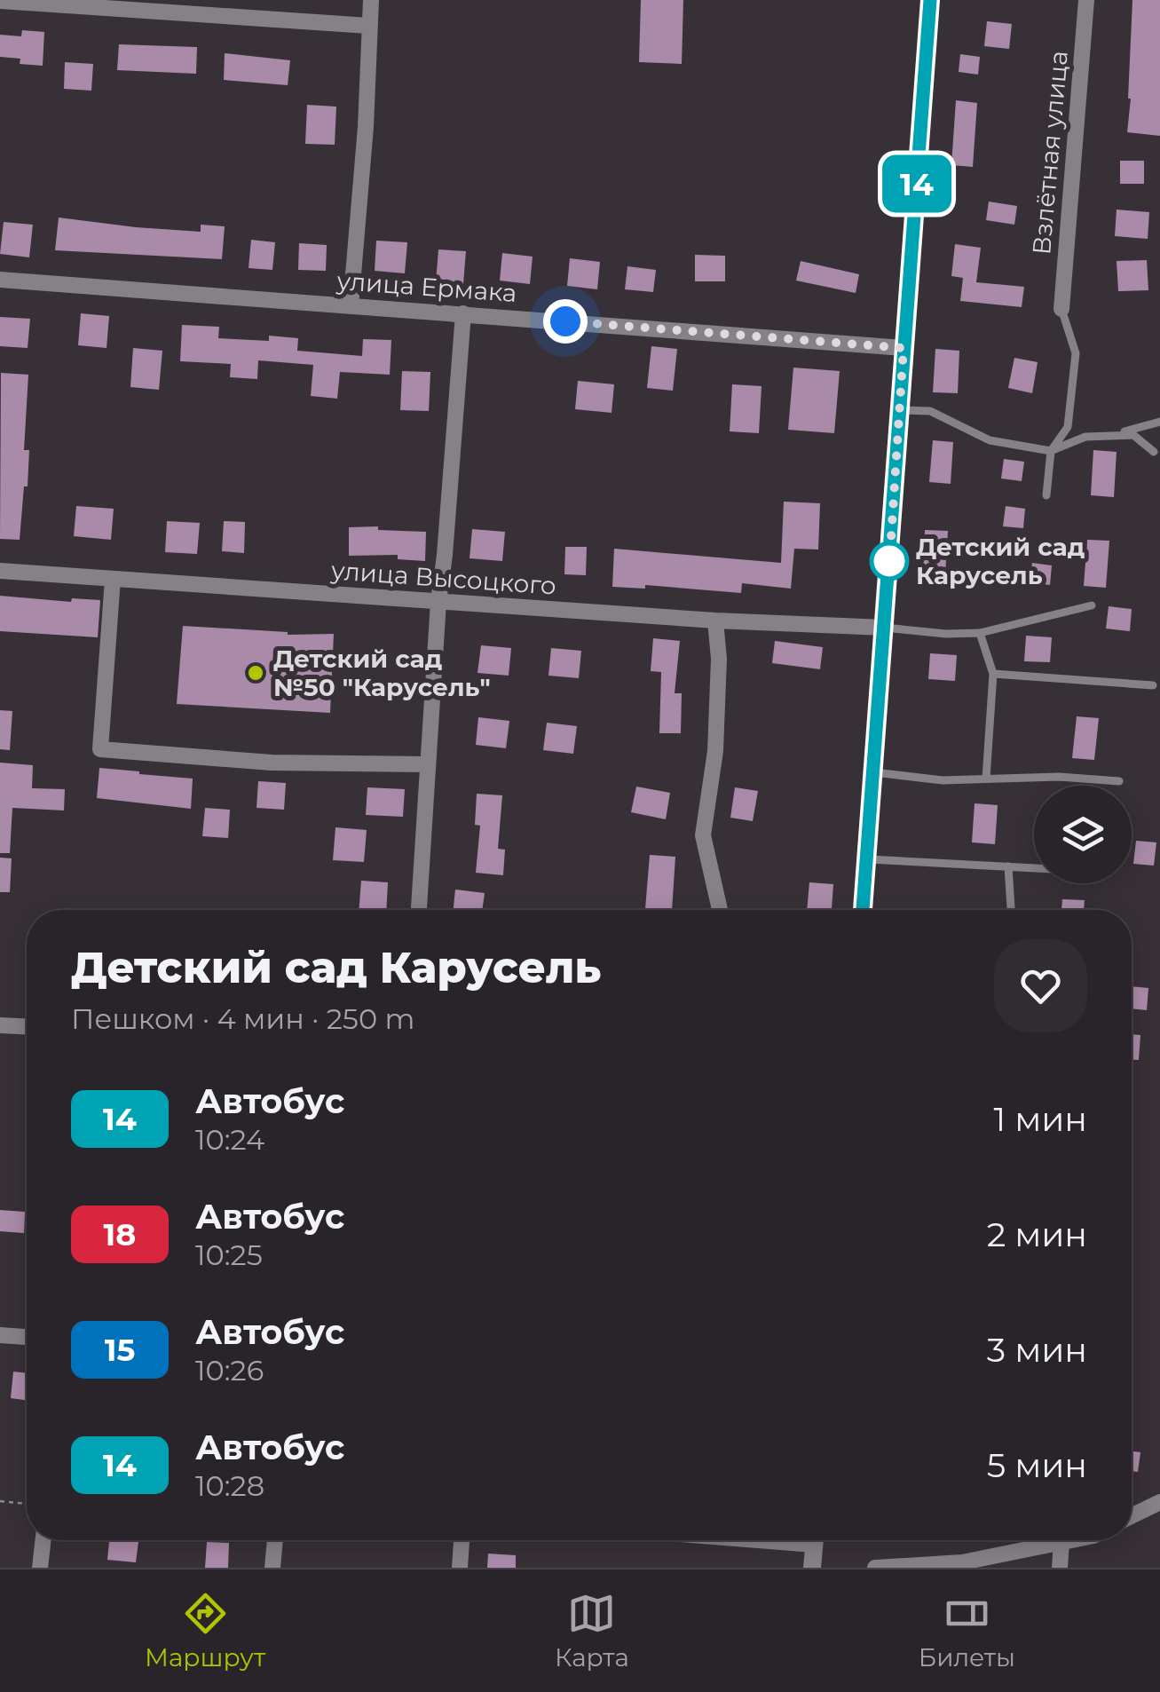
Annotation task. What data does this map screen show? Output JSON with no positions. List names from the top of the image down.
{
  "streets": {
    "street": ["Взлётная улица", "улица Ермака", "улица Высоцкого"]
  },
  "places": ["Детский сад Карусель", "Детский сад №50 \"Карусель\""],
  "lines": ["bus line 14"],
  "page": {
    "on_map": "14",
    "heading": ["Детский сад Карусель", "Пешком · 4 мин · 250 m"],
    "list": [
      {
        "mark": "14",
        "name": "Автобус",
        "note": "10:24",
        "value": "1 мин"
      },
      {
        "mark": "18",
        "name": "Автобус",
        "note": "10:25",
        "value": "2 мин"
      },
      {
        "mark": "15",
        "name": "Автобус",
        "note": "10:26",
        "value": "3 мин"
      },
      {
        "mark": "14",
        "name": "Автобус",
        "note": "10:28",
        "value": "5 мин"
      }
    ],
    "tabs": ["Маршрут", "Карта", "Билеты"]
  }
}
